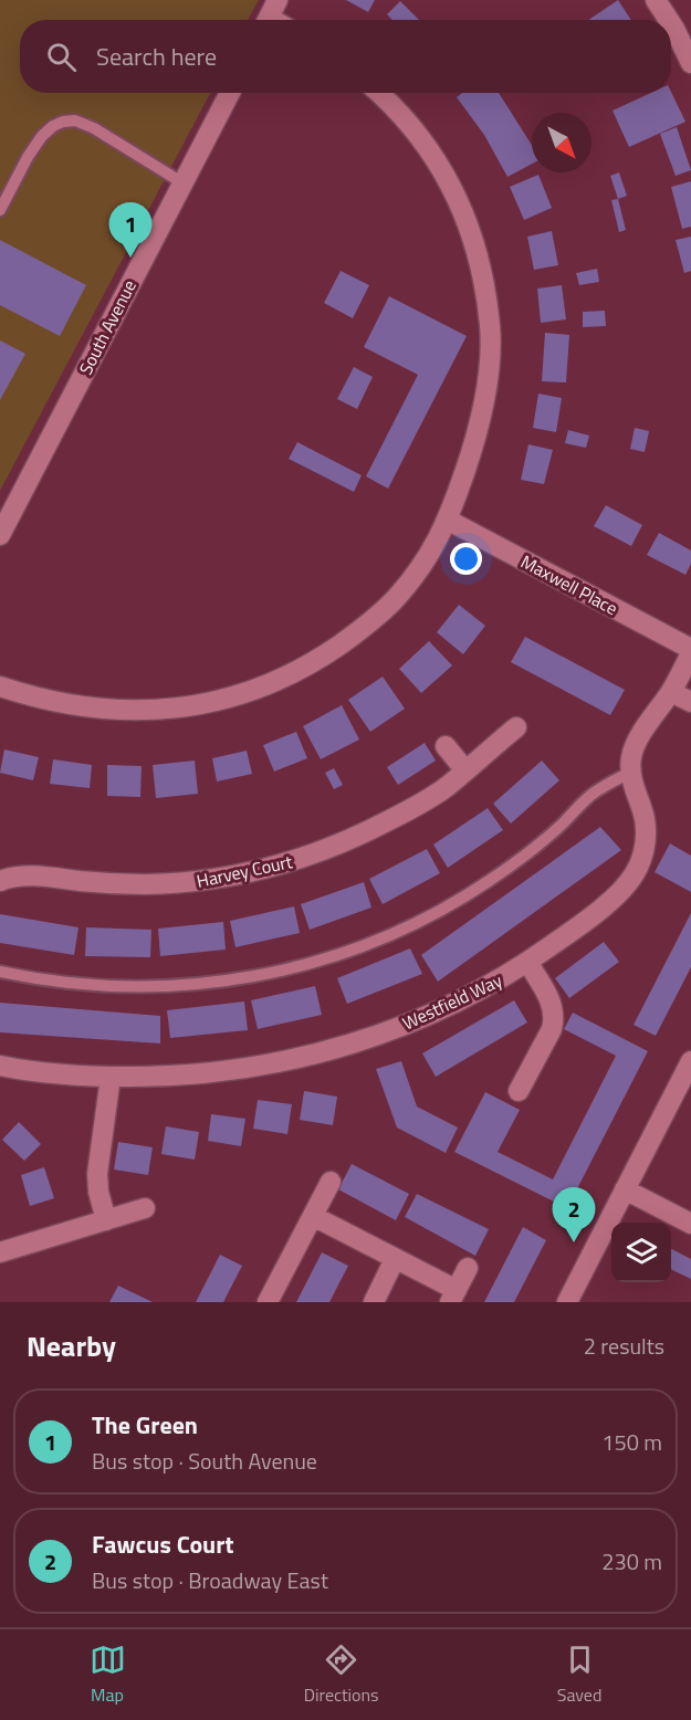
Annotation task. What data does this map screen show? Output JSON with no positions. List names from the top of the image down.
{
  "streets": {
    "street": [
      "South Avenue",
      "Maxwell Place",
      "Harvey Court",
      "Westfield Way"
    ]
  },
  "crossings": [
    ["Maxwell Place", "Westfield Way"]
  ],
  "north": "bottom right",
  "page": {
    "search": "Search here",
    "pins": ["1", "2"],
    "heading": ["Nearby", "2 results"],
    "list": [
      {
        "mark": "1",
        "name": "The Green",
        "note": "Bus stop · South Avenue",
        "value": "150 m"
      },
      {
        "mark": "2",
        "name": "Fawcus Court",
        "note": "Bus stop · Broadway East",
        "value": "230 m"
      }
    ],
    "nav": ["Map", "Directions", "Saved"]
  }
}
